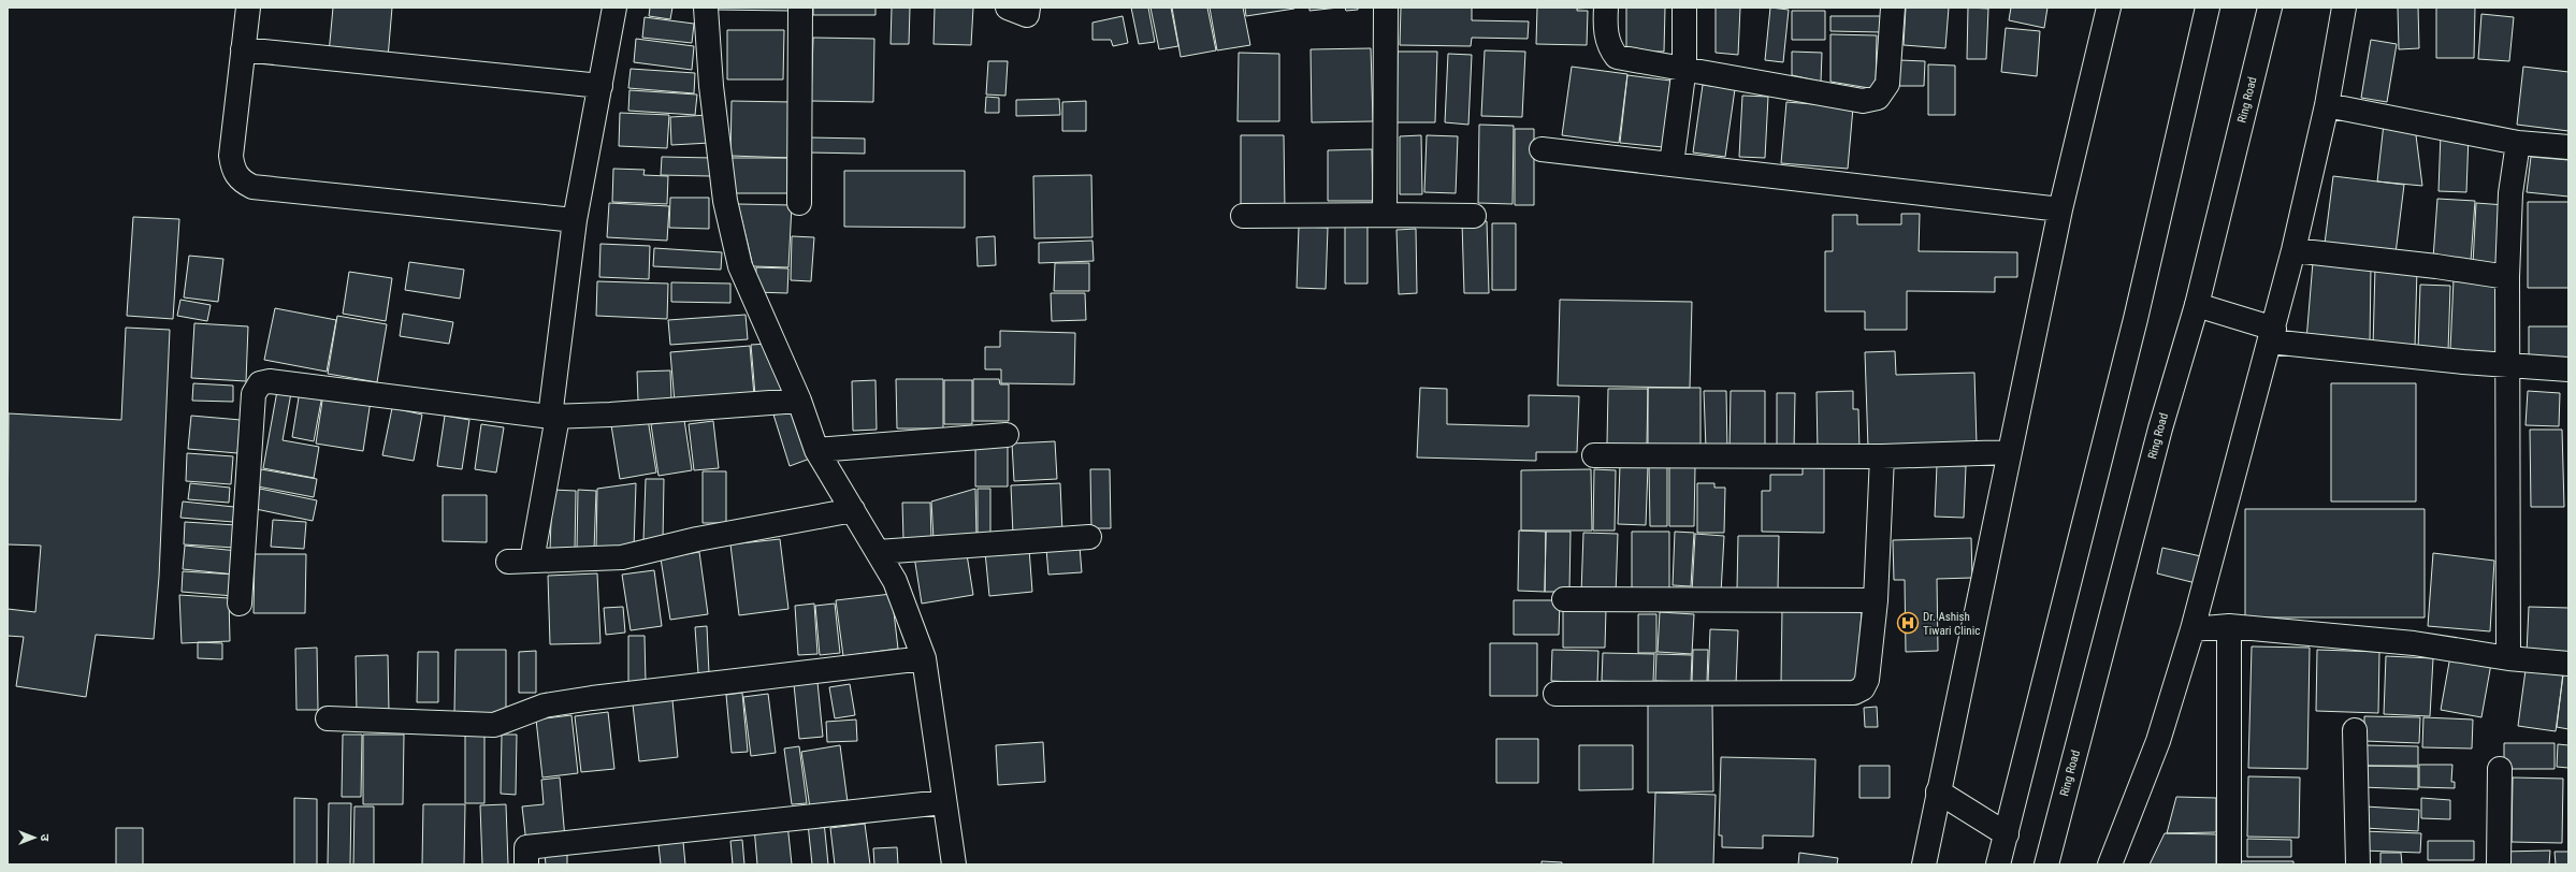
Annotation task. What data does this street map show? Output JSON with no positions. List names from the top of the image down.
{
  "streets": {
    "main road": ["Ring Road"]
  },
  "places": {
    "hospital": ["Dr. Ashish Tiwari Clinic"]
  },
  "north": "right"
}
